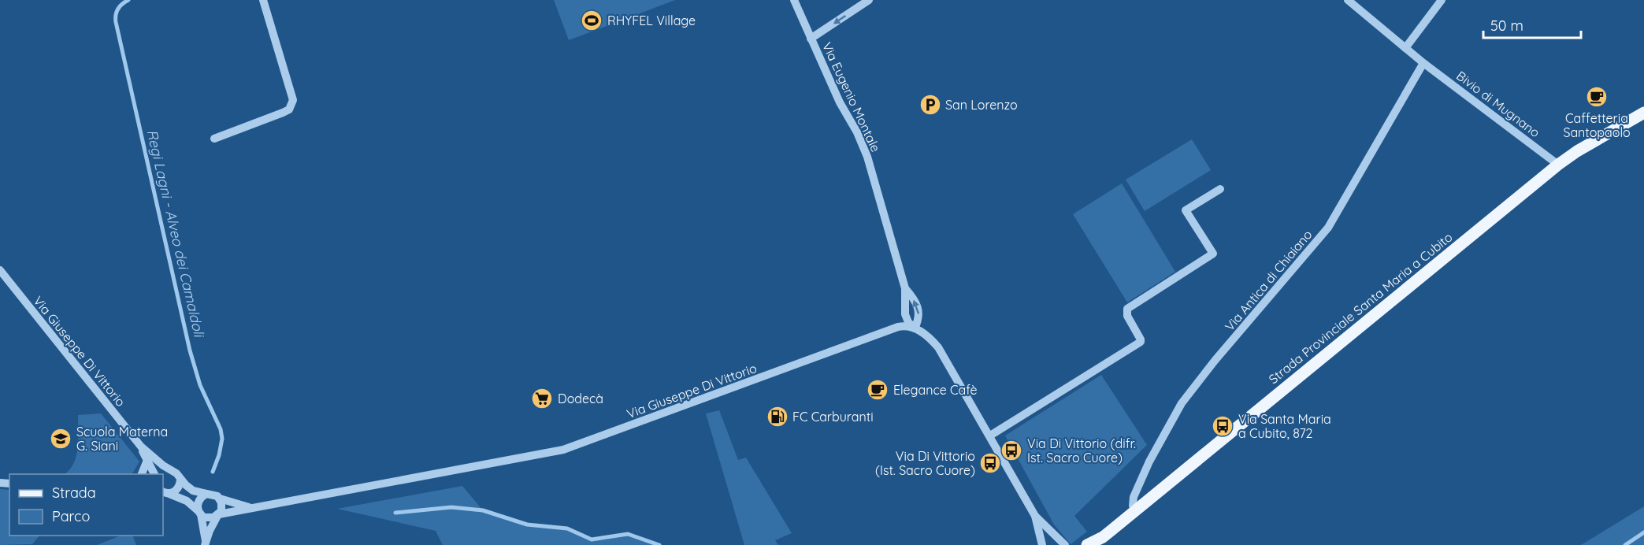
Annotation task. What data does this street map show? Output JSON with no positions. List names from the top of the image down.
{
  "streets": {
    "main road": ["Strada Provinciale Santa Maria a Cubito"],
    "street": [
      "Via Eugenio Montale",
      "Bivio di Mugnano",
      "Via Antica di Chiaiano",
      "Via Giuseppe Di Vittorio"
    ]
  },
  "crossings": [
    ["Via Eugenio Montale", "Via Giuseppe Di Vittorio"],
    ["Bivio di Mugnano", "Via Antica di Chiaiano"],
    ["Bivio di Mugnano", "Strada Provinciale Santa Maria a Cubito"],
    ["Via Antica di Chiaiano", "Strada Provinciale Santa Maria a Cubito"]
  ],
  "water": ["Regi Lagni - Alveo dei Camaldoli"],
  "places": {
    "sports": ["RHYFEL Village"],
    "cafe": ["Caffetteria Santopaolo", "Elegance Cafè"],
    "parking": ["San Lorenzo"],
    "supermarket": ["Dodecà"],
    "fuel station": ["FC Carburanti"],
    "bus stop": ["Via Santa Maria a Cubito, 872", "Via Di Vittorio (difr. Ist. Sacro Cuore)", "Via Di Vittorio (Ist. Sacro Cuore)"],
    "school or university": ["Scuola Materna G. Siani"]
  },
  "legend": ["Strada", "Parco"],
  "scale_bar": "50 m"
}
